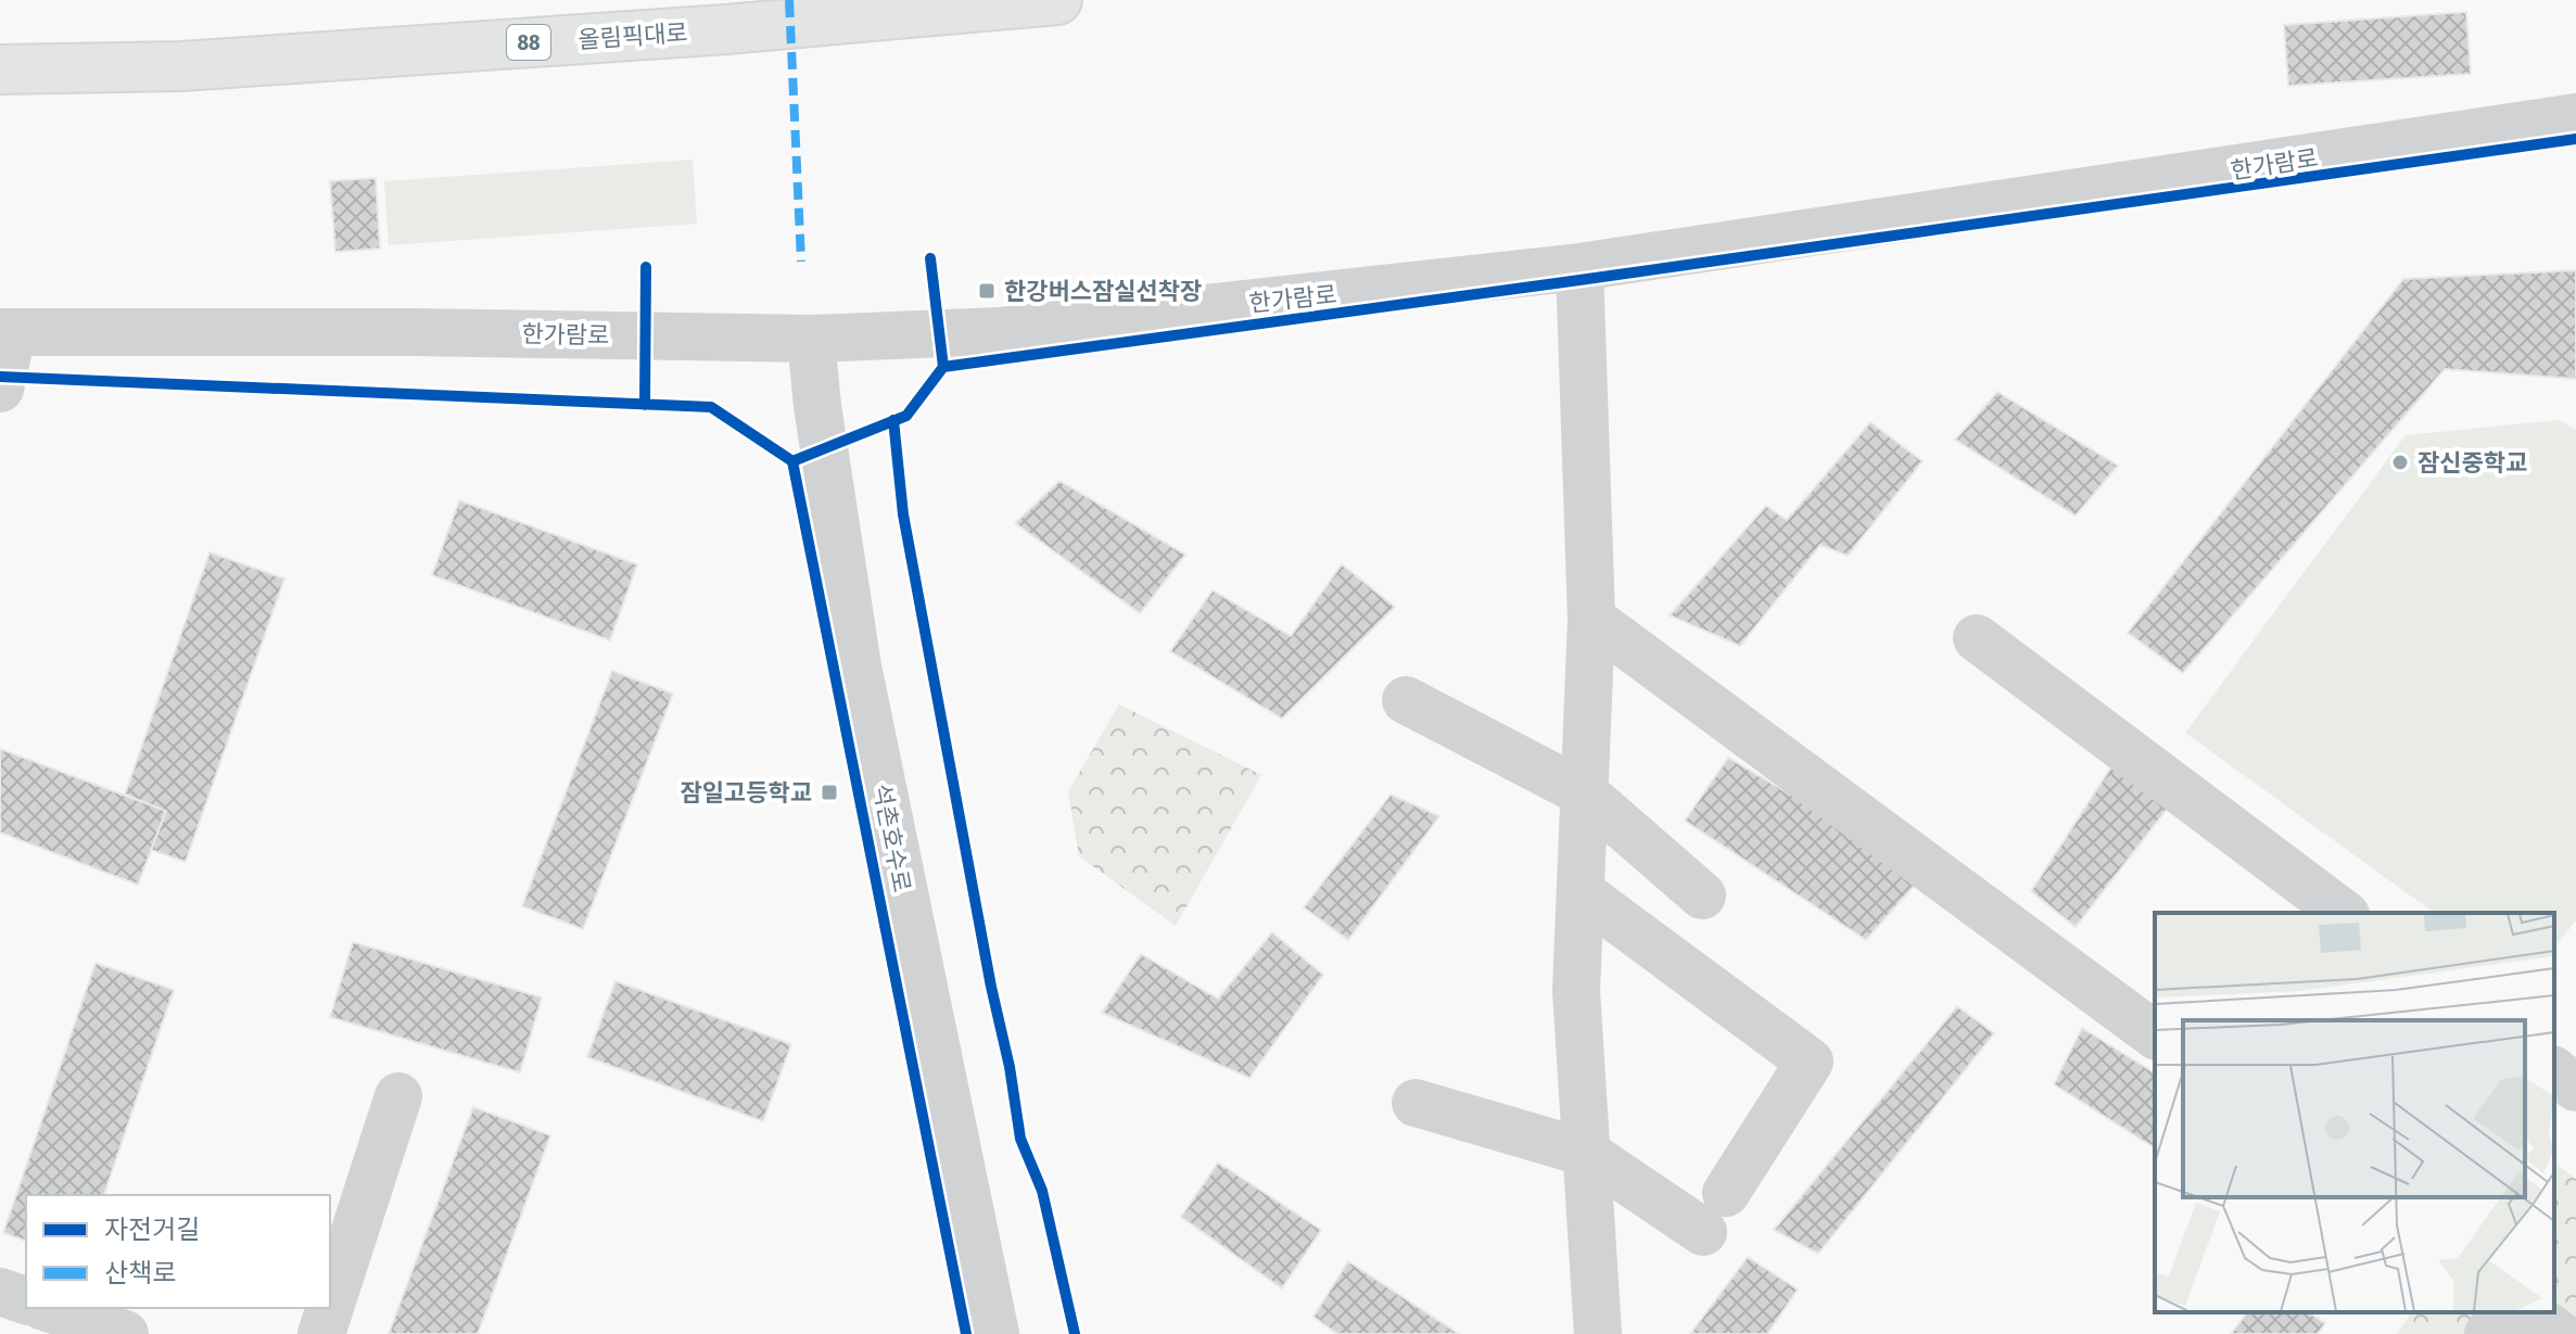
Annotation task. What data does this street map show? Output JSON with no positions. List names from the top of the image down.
{
  "streets": {
    "highway": ["올림픽대로", "88"],
    "street": ["한가람로", "석촌호수로"]
  },
  "crossings": [
    ["한가람로", "석촌호수로"]
  ],
  "places": {
    "transit": ["한강버스잠실선착장", "잠일고등학교"],
    "other": ["잠신중학교"]
  },
  "legend": ["자전거길", "산책로"]
}
